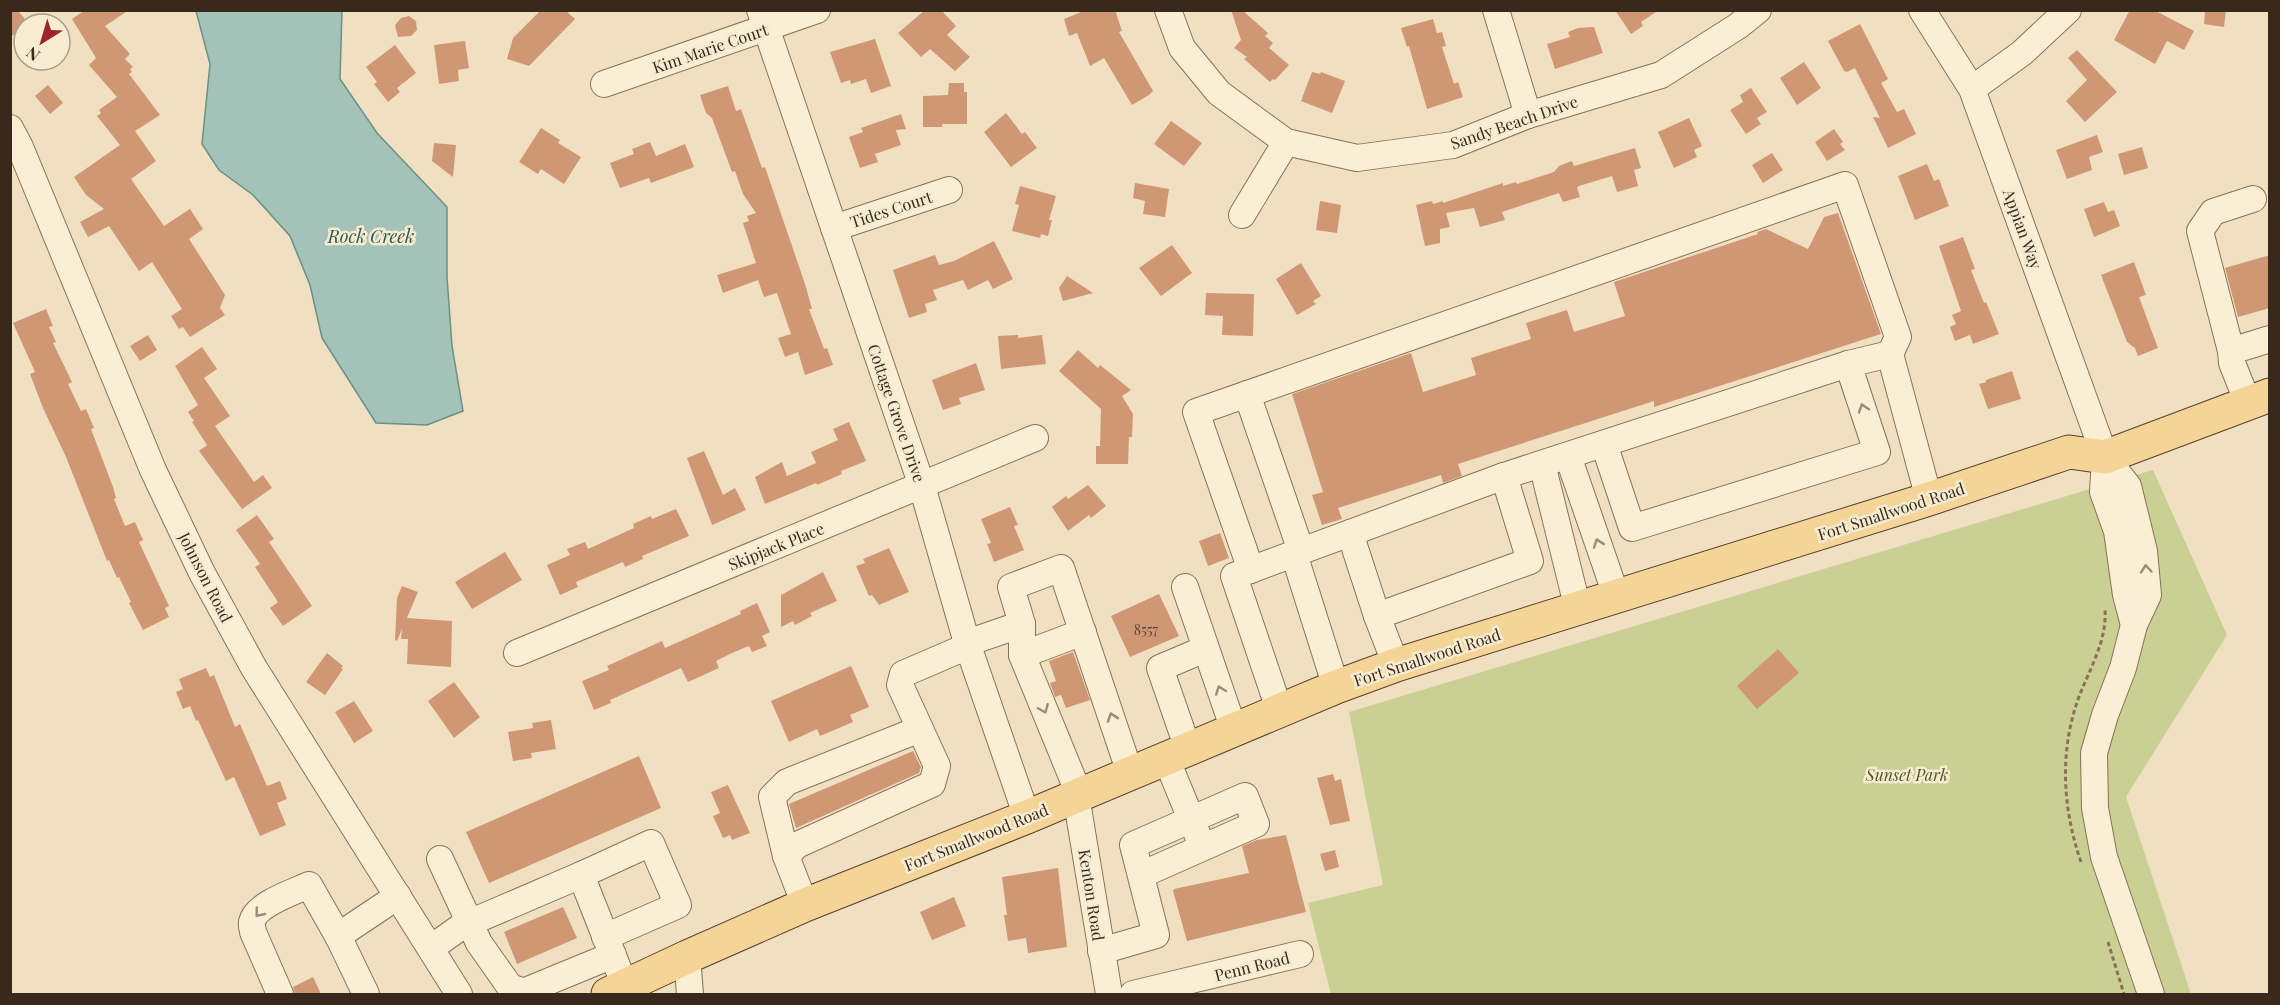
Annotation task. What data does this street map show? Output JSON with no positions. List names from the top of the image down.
{
  "streets": {
    "main road": ["Fort Smallwood Road"],
    "street": [
      "Kim Marie Court",
      "Sandy Beach Drive",
      "Tides Court",
      "Appian Way",
      "Cottage Grove Drive",
      "Skipjack Place",
      "Johnson Road",
      "Kenton Road",
      "Penn Road"
    ]
  },
  "crossings": [
    ["Kim Marie Court", "Cottage Grove Drive"],
    ["Tides Court", "Cottage Grove Drive"],
    ["Appian Way", "Fort Smallwood Road"],
    ["Cottage Grove Drive", "Fort Smallwood Road"],
    ["Cottage Grove Drive", "Skipjack Place"],
    ["Fort Smallwood Road", "Kenton Road"]
  ],
  "water": ["Rock Creek"],
  "parks": ["Sunset Park"],
  "house_numbers": ["8557"],
  "north": "bottom left"
}
